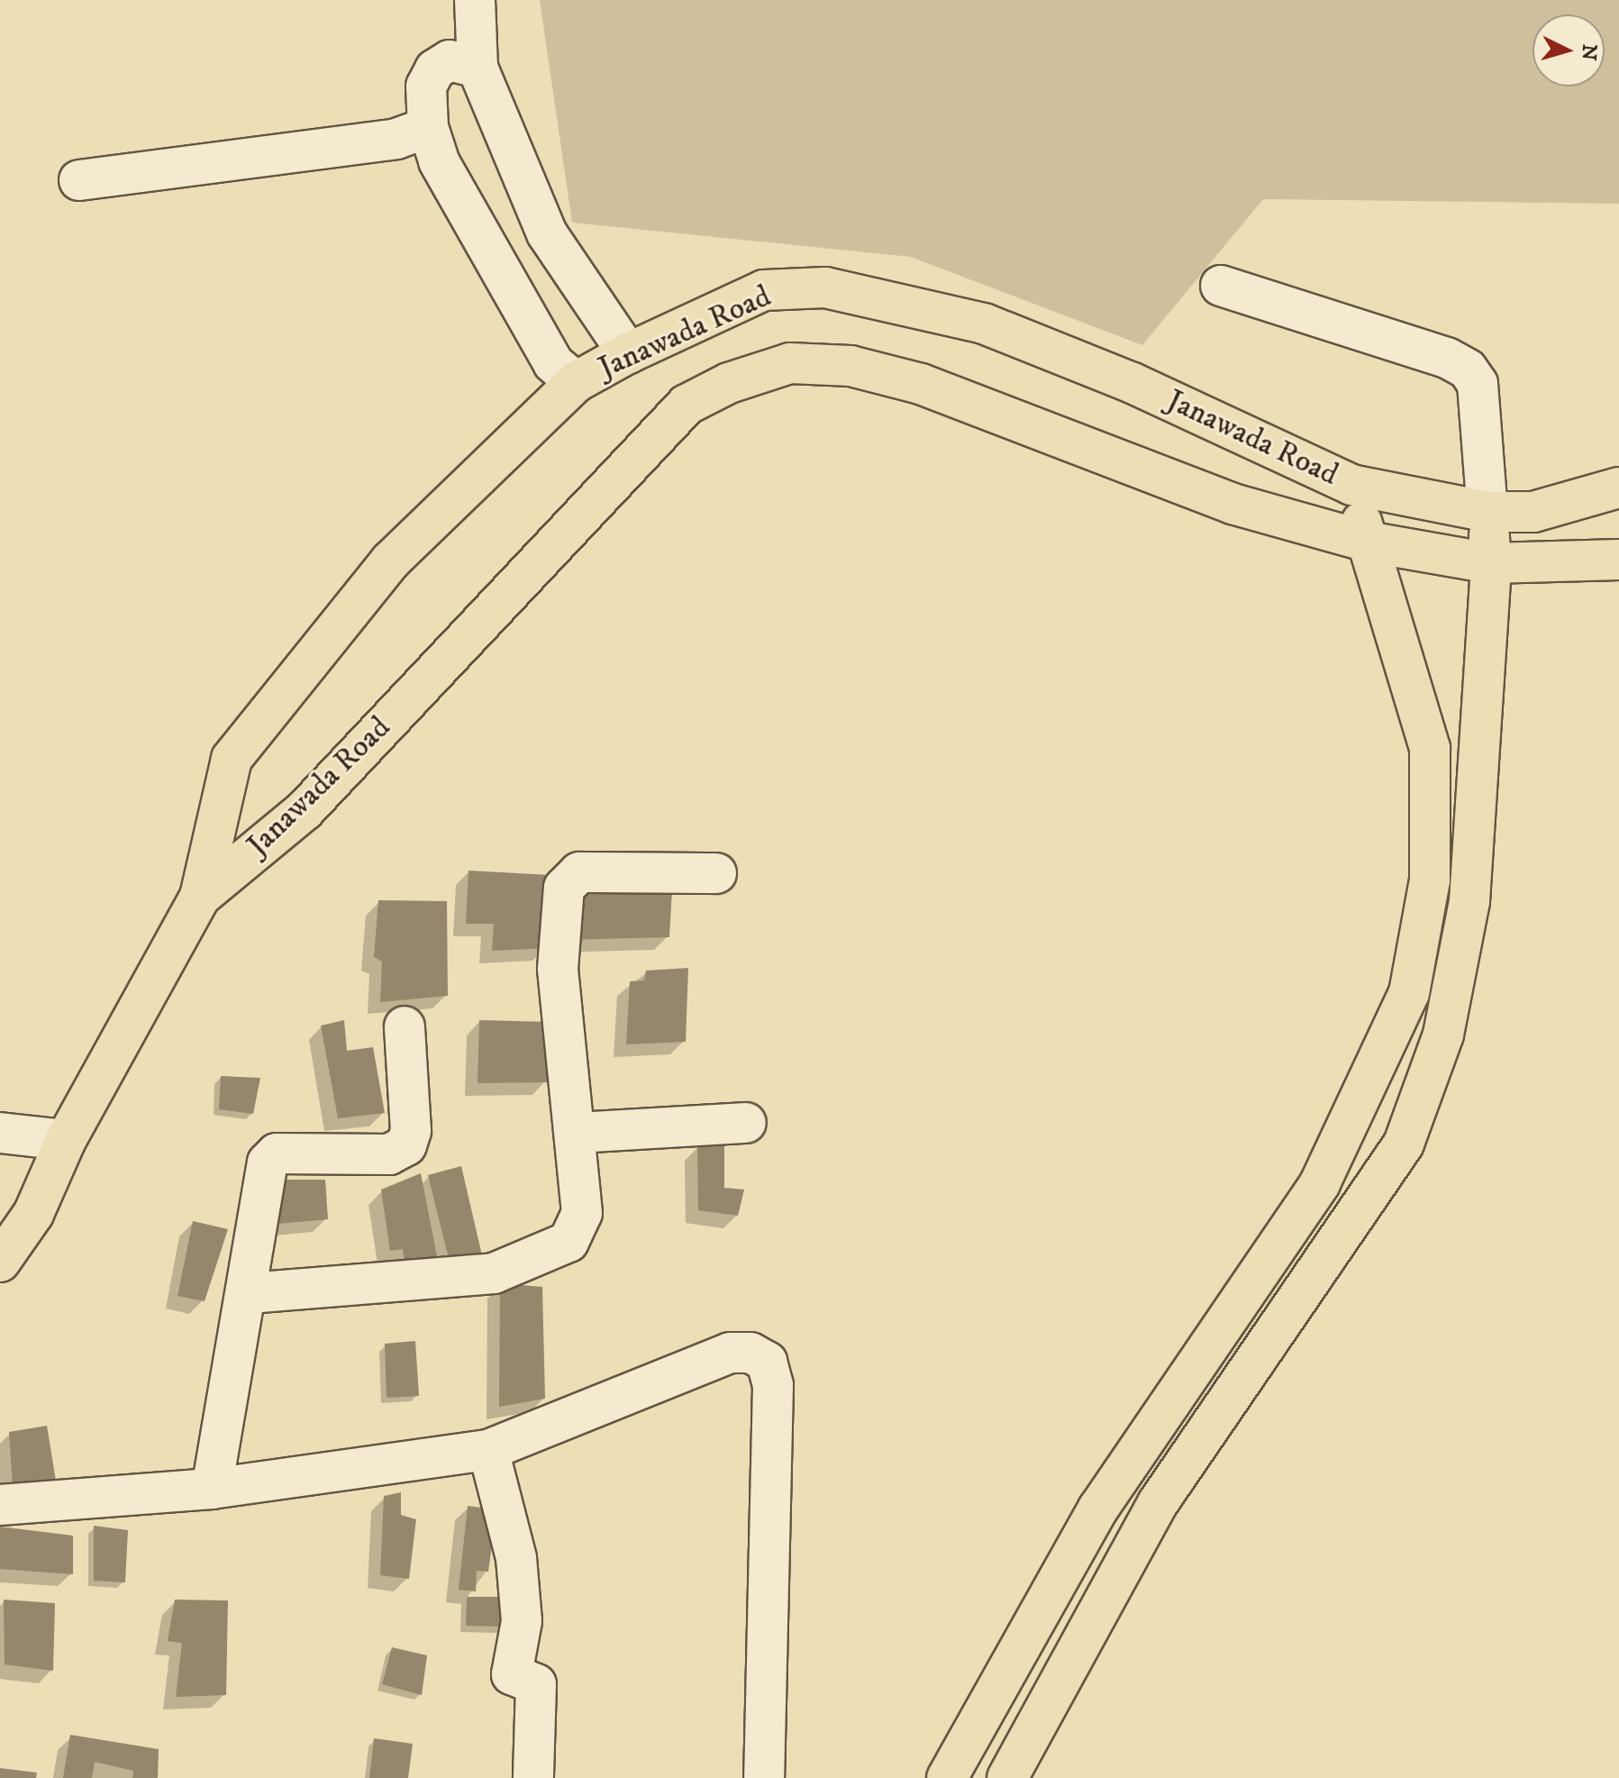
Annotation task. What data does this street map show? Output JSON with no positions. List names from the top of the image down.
{
  "streets": {
    "main road": ["Janawada Road"]
  },
  "north": "right"
}
